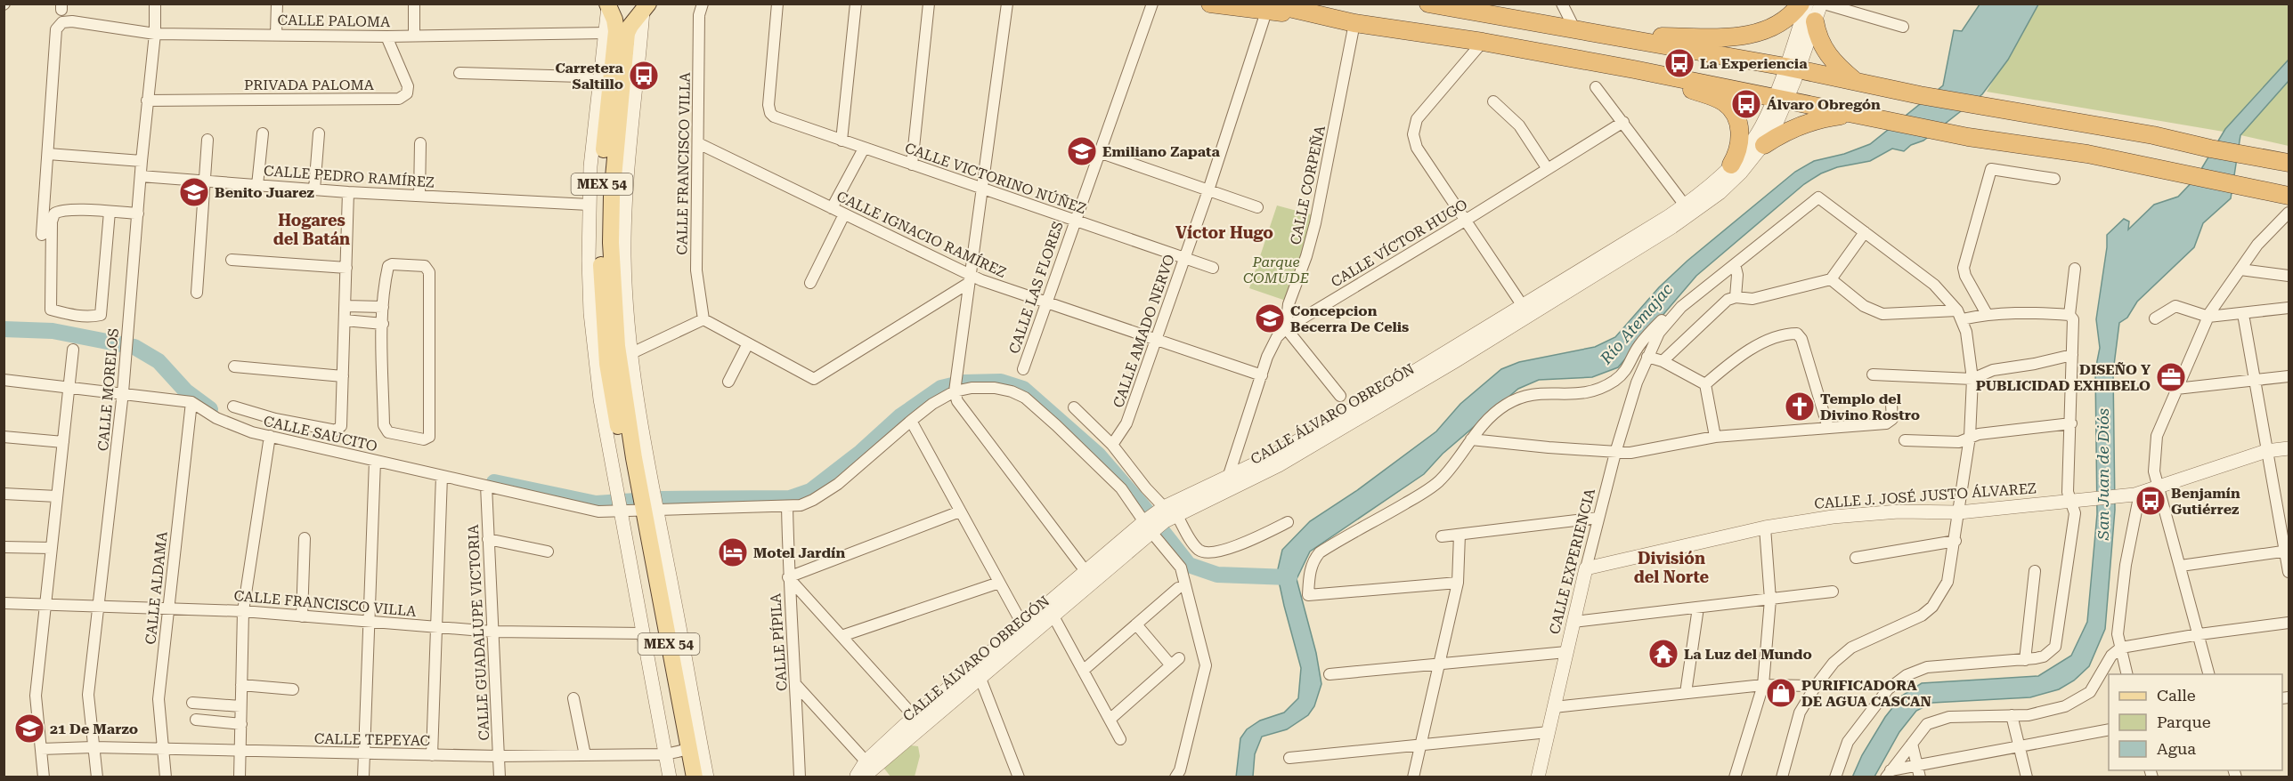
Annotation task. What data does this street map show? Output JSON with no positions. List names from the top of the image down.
{
  "streets": {
    "main road": ["MEX 54"],
    "street": [
      "CALLE PALOMA",
      "PRIVADA PALOMA",
      "CALLE FRANCISCO VILLA",
      "CALLE PEDRO RAMÍREZ",
      "CALLE VICTORINO NÚÑEZ",
      "CALLE CORPEÑA",
      "CALLE IGNACIO RAMÍREZ",
      "CALLE VÍCTOR HUGO",
      "CALLE LAS FLORES",
      "CALLE AMADO NERVO",
      "CALLE MORELOS",
      "CALLE ÁLVARO OBREGÓN",
      "CALLE SAUCITO",
      "CALLE J. JOSÉ JUSTO ÁLVAREZ",
      "CALLE EXPERIENCIA",
      "CALLE ALDAMA",
      "CALLE GUADALUPE VICTORIA",
      "CALLE PÍPILA",
      "CALLE TEPEYAC"
    ]
  },
  "crossings": [
    ["CALLE PALOMA", "PRIVADA PALOMA"],
    ["CALLE PALOMA", "CALLE MORELOS"],
    ["PRIVADA PALOMA", "CALLE MORELOS"],
    ["CALLE FRANCISCO VILLA", "CALLE IGNACIO RAMÍREZ"],
    ["CALLE FRANCISCO VILLA", "CALLE MORELOS"],
    ["CALLE FRANCISCO VILLA", "CALLE ALDAMA"],
    ["CALLE FRANCISCO VILLA", "CALLE GUADALUPE VICTORIA"],
    ["CALLE PEDRO RAMÍREZ", "CALLE MORELOS"],
    ["CALLE VICTORINO NÚÑEZ", "CALLE LAS FLORES"],
    ["CALLE VICTORINO NÚÑEZ", "CALLE AMADO NERVO"],
    ["MEX 54", "CALLE SAUCITO"],
    ["MEX 54", "CALLE TEPEYAC"],
    ["CALLE CORPEÑA", "CALLE VÍCTOR HUGO"],
    ["CALLE IGNACIO RAMÍREZ", "CALLE VÍCTOR HUGO"],
    ["CALLE IGNACIO RAMÍREZ", "CALLE LAS FLORES"],
    ["CALLE IGNACIO RAMÍREZ", "CALLE AMADO NERVO"],
    ["CALLE VÍCTOR HUGO", "CALLE ÁLVARO OBREGÓN"],
    ["CALLE MORELOS", "CALLE SAUCITO"],
    ["CALLE MORELOS", "CALLE TEPEYAC"],
    ["CALLE SAUCITO", "CALLE ALDAMA"],
    ["CALLE SAUCITO", "CALLE GUADALUPE VICTORIA"],
    ["CALLE SAUCITO", "CALLE PÍPILA"],
    ["CALLE J. JOSÉ JUSTO ÁLVAREZ", "CALLE EXPERIENCIA"],
    ["CALLE ALDAMA", "CALLE TEPEYAC"],
    ["CALLE GUADALUPE VICTORIA", "CALLE TEPEYAC"]
  ],
  "districts": ["Hogares del Batán", "Víctor Hugo", "División del Norte"],
  "water": ["Río Atemajac", "San Juan de Diós"],
  "parks": ["Parque COMUDE"],
  "places": {
    "bus stop": [
      "La Experiencia",
      "Carretera Saltillo",
      "Álvaro Obregón",
      "Benjamín Gutiérrez"
    ],
    "school or university": [
      "Emiliano Zapata",
      "Benito Juarez",
      "Concepcion Becerra De Celis",
      "21 De Marzo"
    ],
    "office": ["DISEÑO Y PUBLICIDAD EXHIBELO"],
    "church": ["Templo del Divino Rostro"],
    "hotel": ["Motel Jardín"],
    "temple": ["La Luz del Mundo"],
    "shop": ["PURIFICADORA DE AGUA CASCAN"]
  },
  "legend": ["Calle", "Parque", "Agua"]
}
